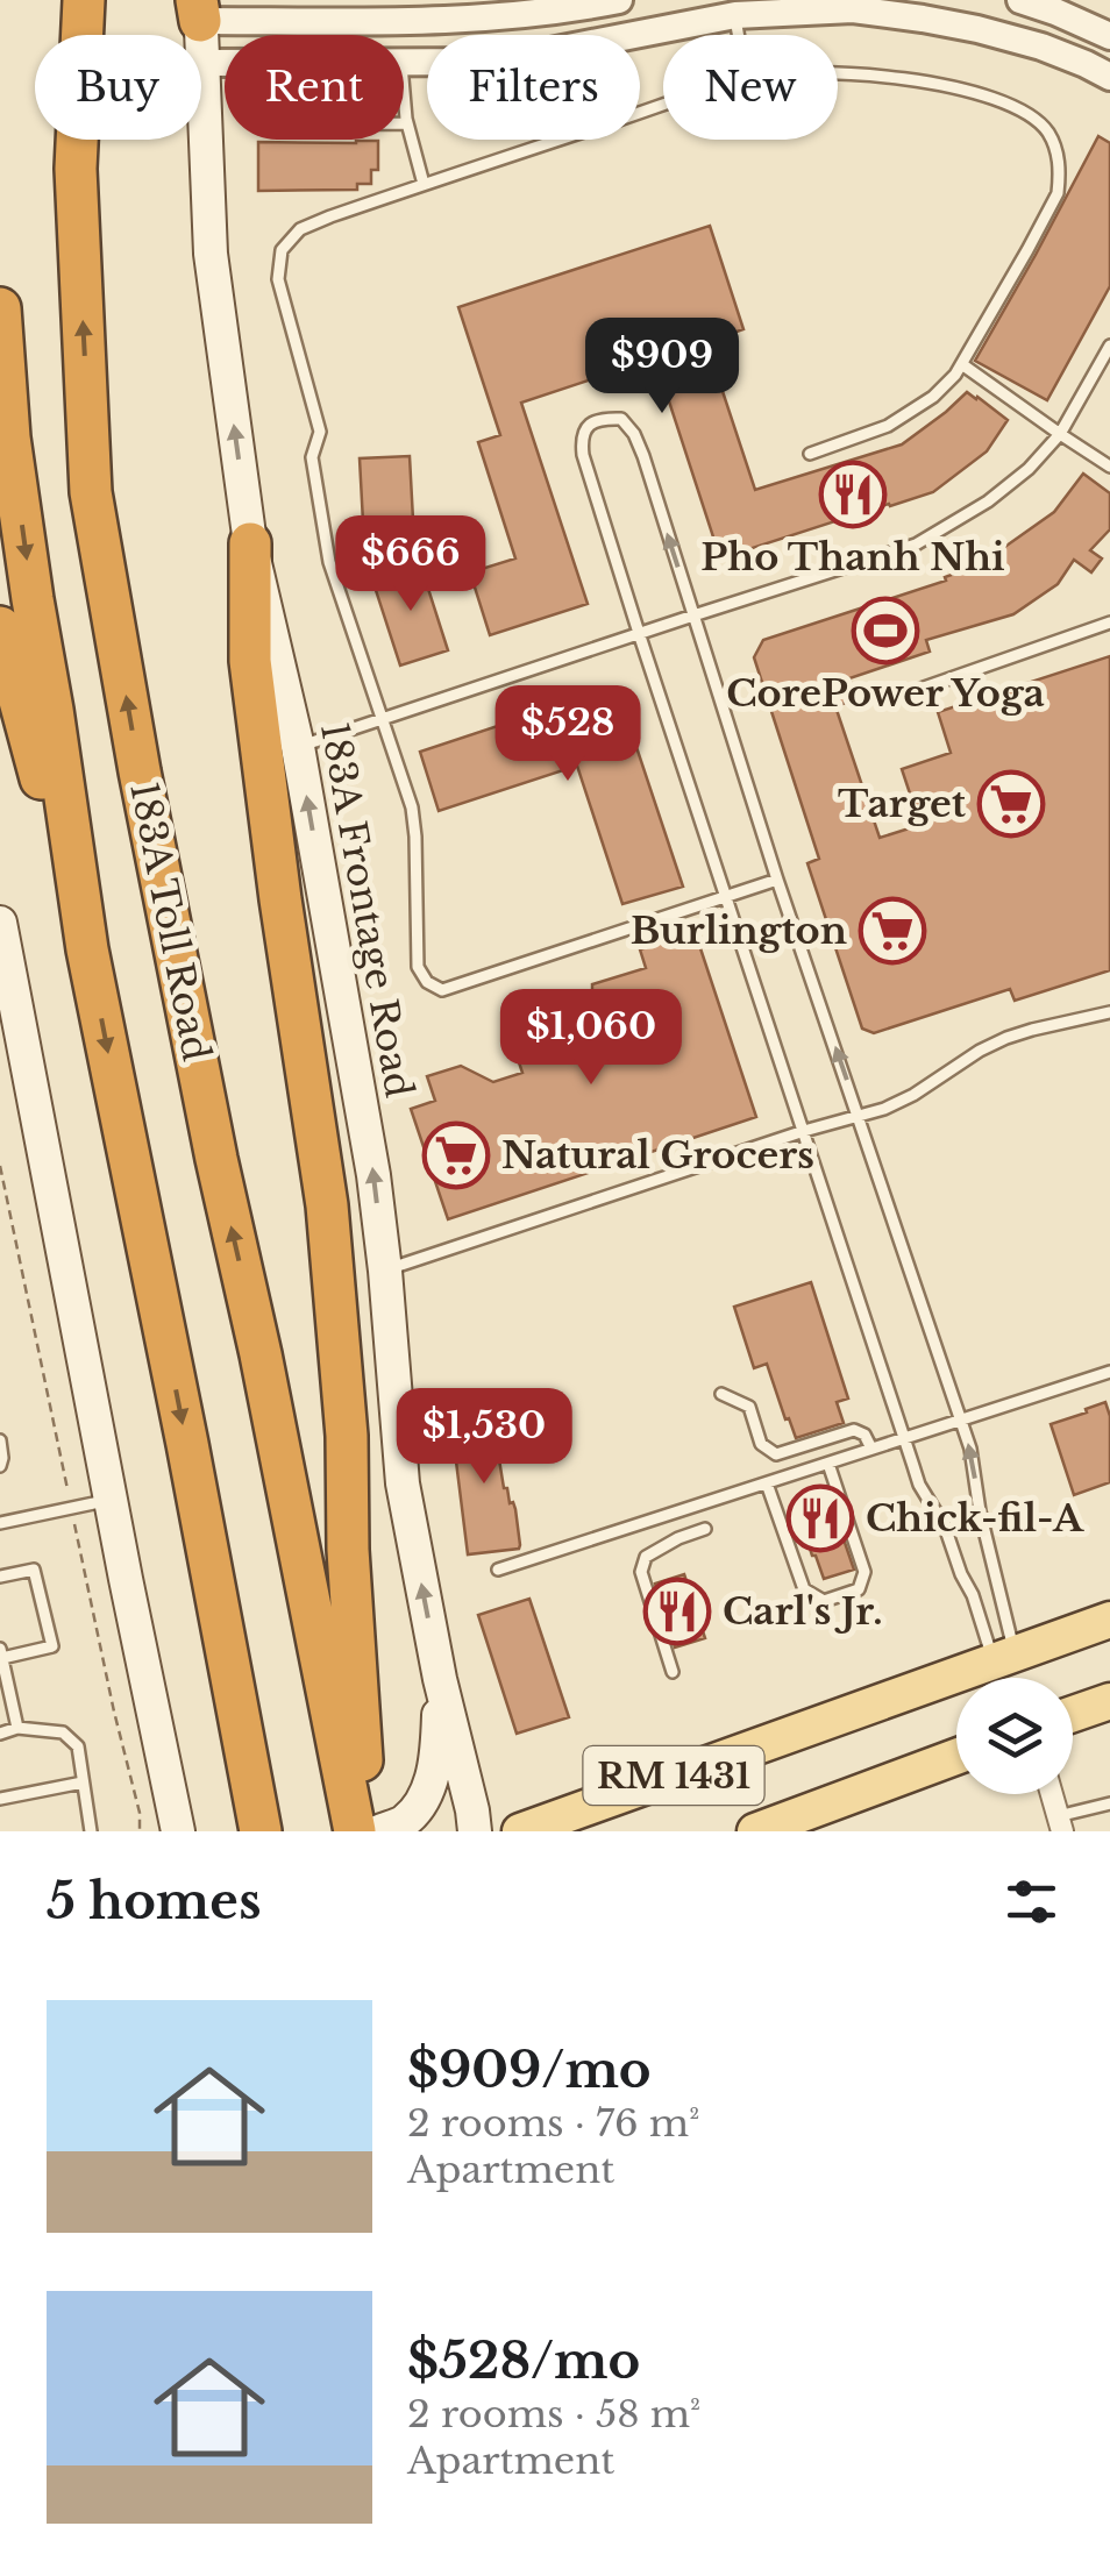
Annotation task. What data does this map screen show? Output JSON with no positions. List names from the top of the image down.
{
  "streets": {
    "highway": ["183A Toll Road"],
    "main road": ["183A Frontage Road", "RM 1431"]
  },
  "one_way": ["183A Frontage Road"],
  "places": {
    "restaurant": ["Pho Thanh Nhi", "Chick-fil-A", "Carl's Jr."],
    "sports": ["CorePower Yoga"],
    "supermarket": ["Target", "Burlington", "Natural Grocers"]
  },
  "page": {
    "chip": [
      "Buy",
      "Rent",
      "Filters",
      "New"
    ],
    "price": [
      "$909",
      "$666",
      "$528",
      "$1,060",
      "$1,530"
    ],
    "heading": "5 homes",
    "list": [
      {
        "name": "$909/mo",
        "note": "2 rooms · 76 m² · Apartment"
      },
      {
        "name": "$528/mo",
        "note": "2 rooms · 58 m² · Apartment"
      }
    ]
  }
}
